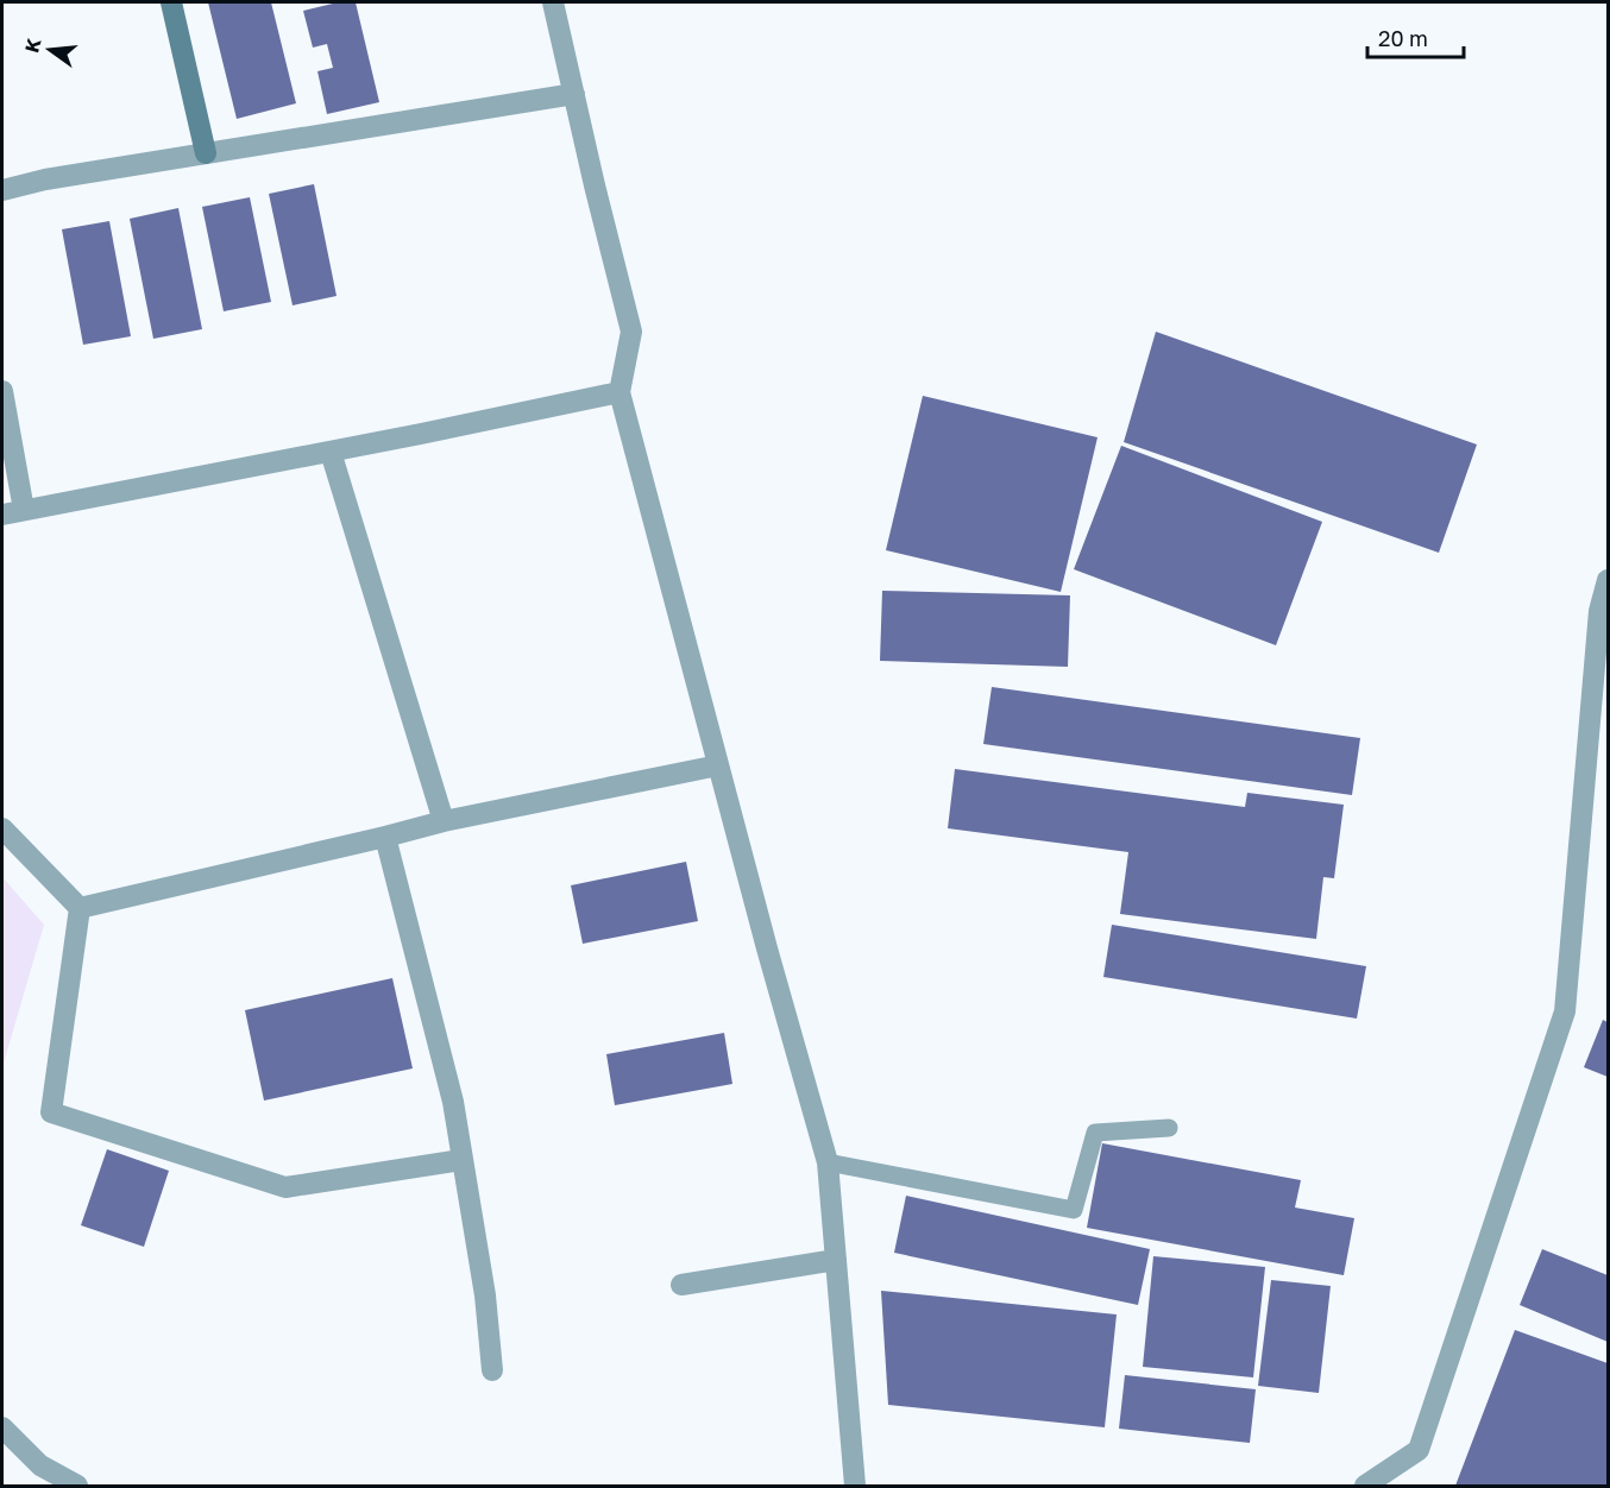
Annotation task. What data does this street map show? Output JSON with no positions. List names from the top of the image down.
{
  "scale_bar": "20 m",
  "north": "left"
}
